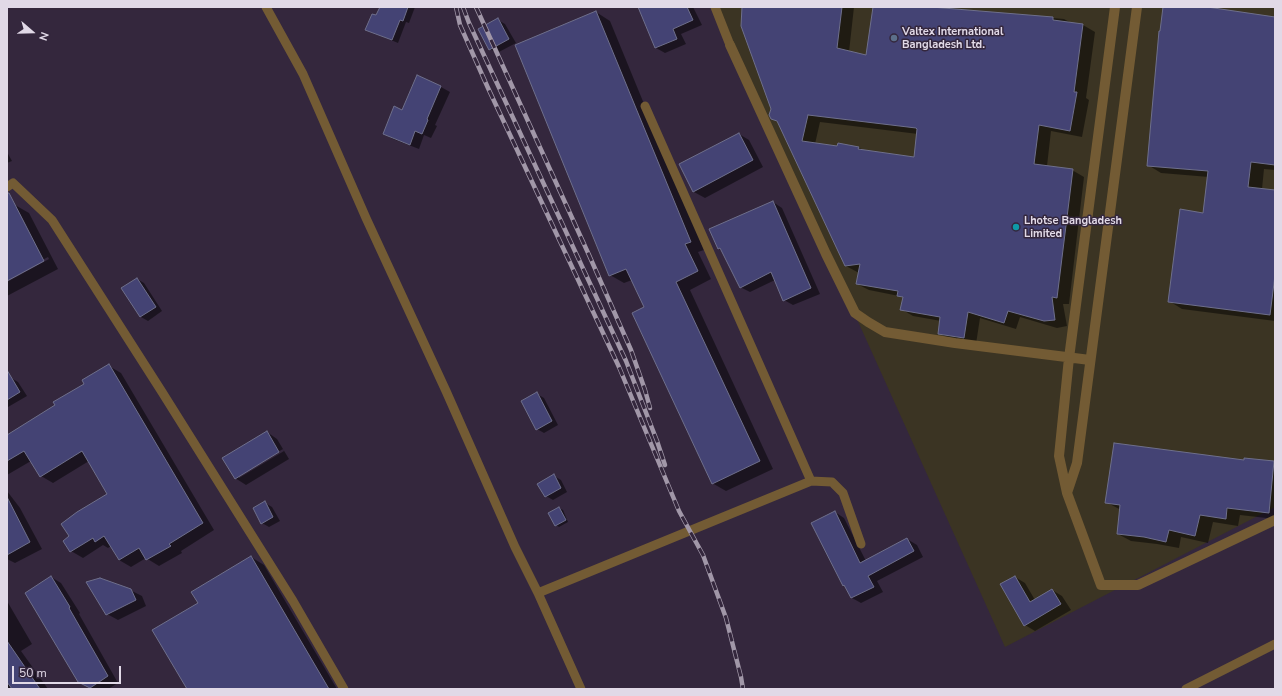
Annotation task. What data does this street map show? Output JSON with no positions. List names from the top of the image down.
{
  "places": ["Valtex International Bangladesh Ltd.", "Lhotse Bangladesh Limited"],
  "scale_bar": "50 m",
  "north": "right"
}
